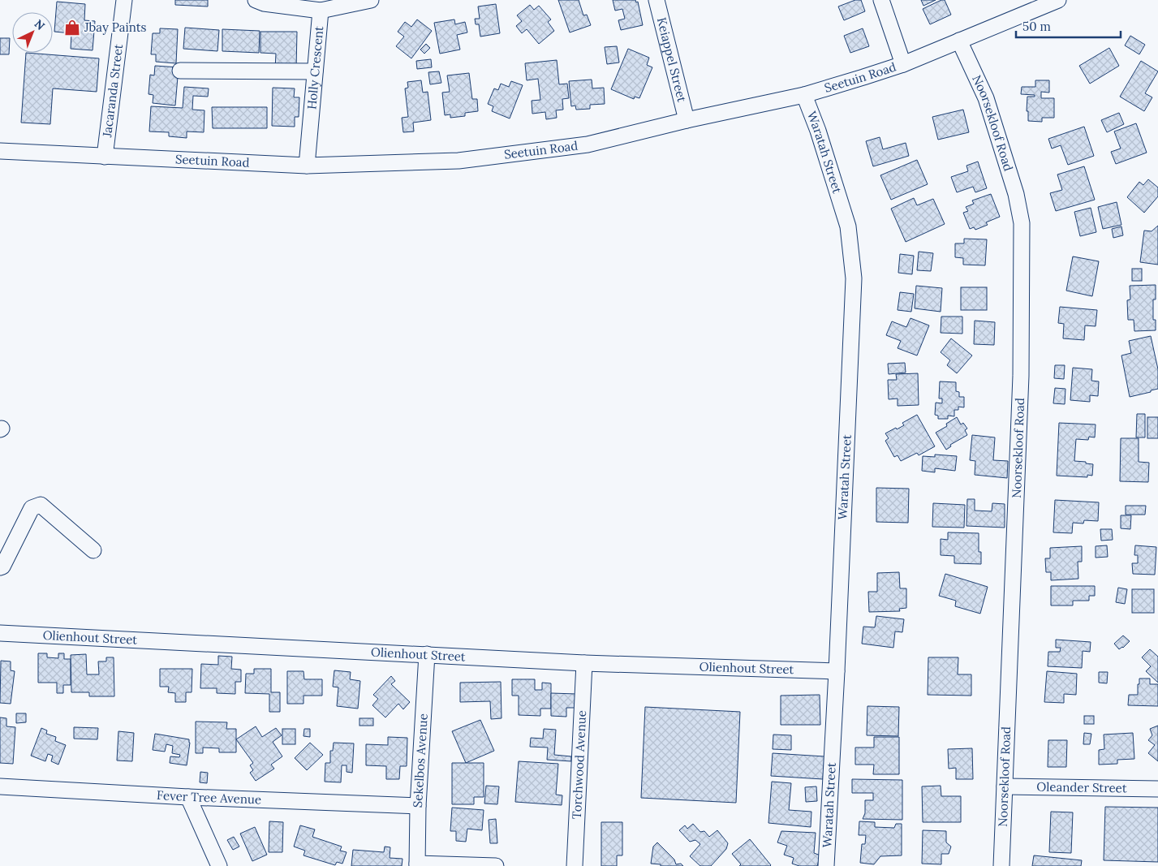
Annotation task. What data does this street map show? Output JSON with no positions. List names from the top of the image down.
{
  "streets": {
    "street": [
      "Keiappel Street",
      "Holly Crescent",
      "Seetuin Road",
      "Jacaranda Street",
      "Noorsekloof Road",
      "Waratah Street",
      "Olienhout Street",
      "Sekelbos Avenue",
      "Torchwood Avenue",
      "Oleander Street",
      "Fever Tree Avenue"
    ]
  },
  "crossings": [
    ["Keiappel Street", "Seetuin Road"],
    ["Holly Crescent", "Seetuin Road"],
    ["Seetuin Road", "Jacaranda Street"],
    ["Seetuin Road", "Noorsekloof Road"],
    ["Seetuin Road", "Waratah Street"],
    ["Noorsekloof Road", "Oleander Street"],
    ["Waratah Street", "Olienhout Street"],
    ["Olienhout Street", "Sekelbos Avenue"],
    ["Olienhout Street", "Torchwood Avenue"],
    ["Sekelbos Avenue", "Fever Tree Avenue"]
  ],
  "places": {
    "shop": ["Jbay Paints"]
  },
  "scale_bar": "50 m",
  "north": "top right"
}
